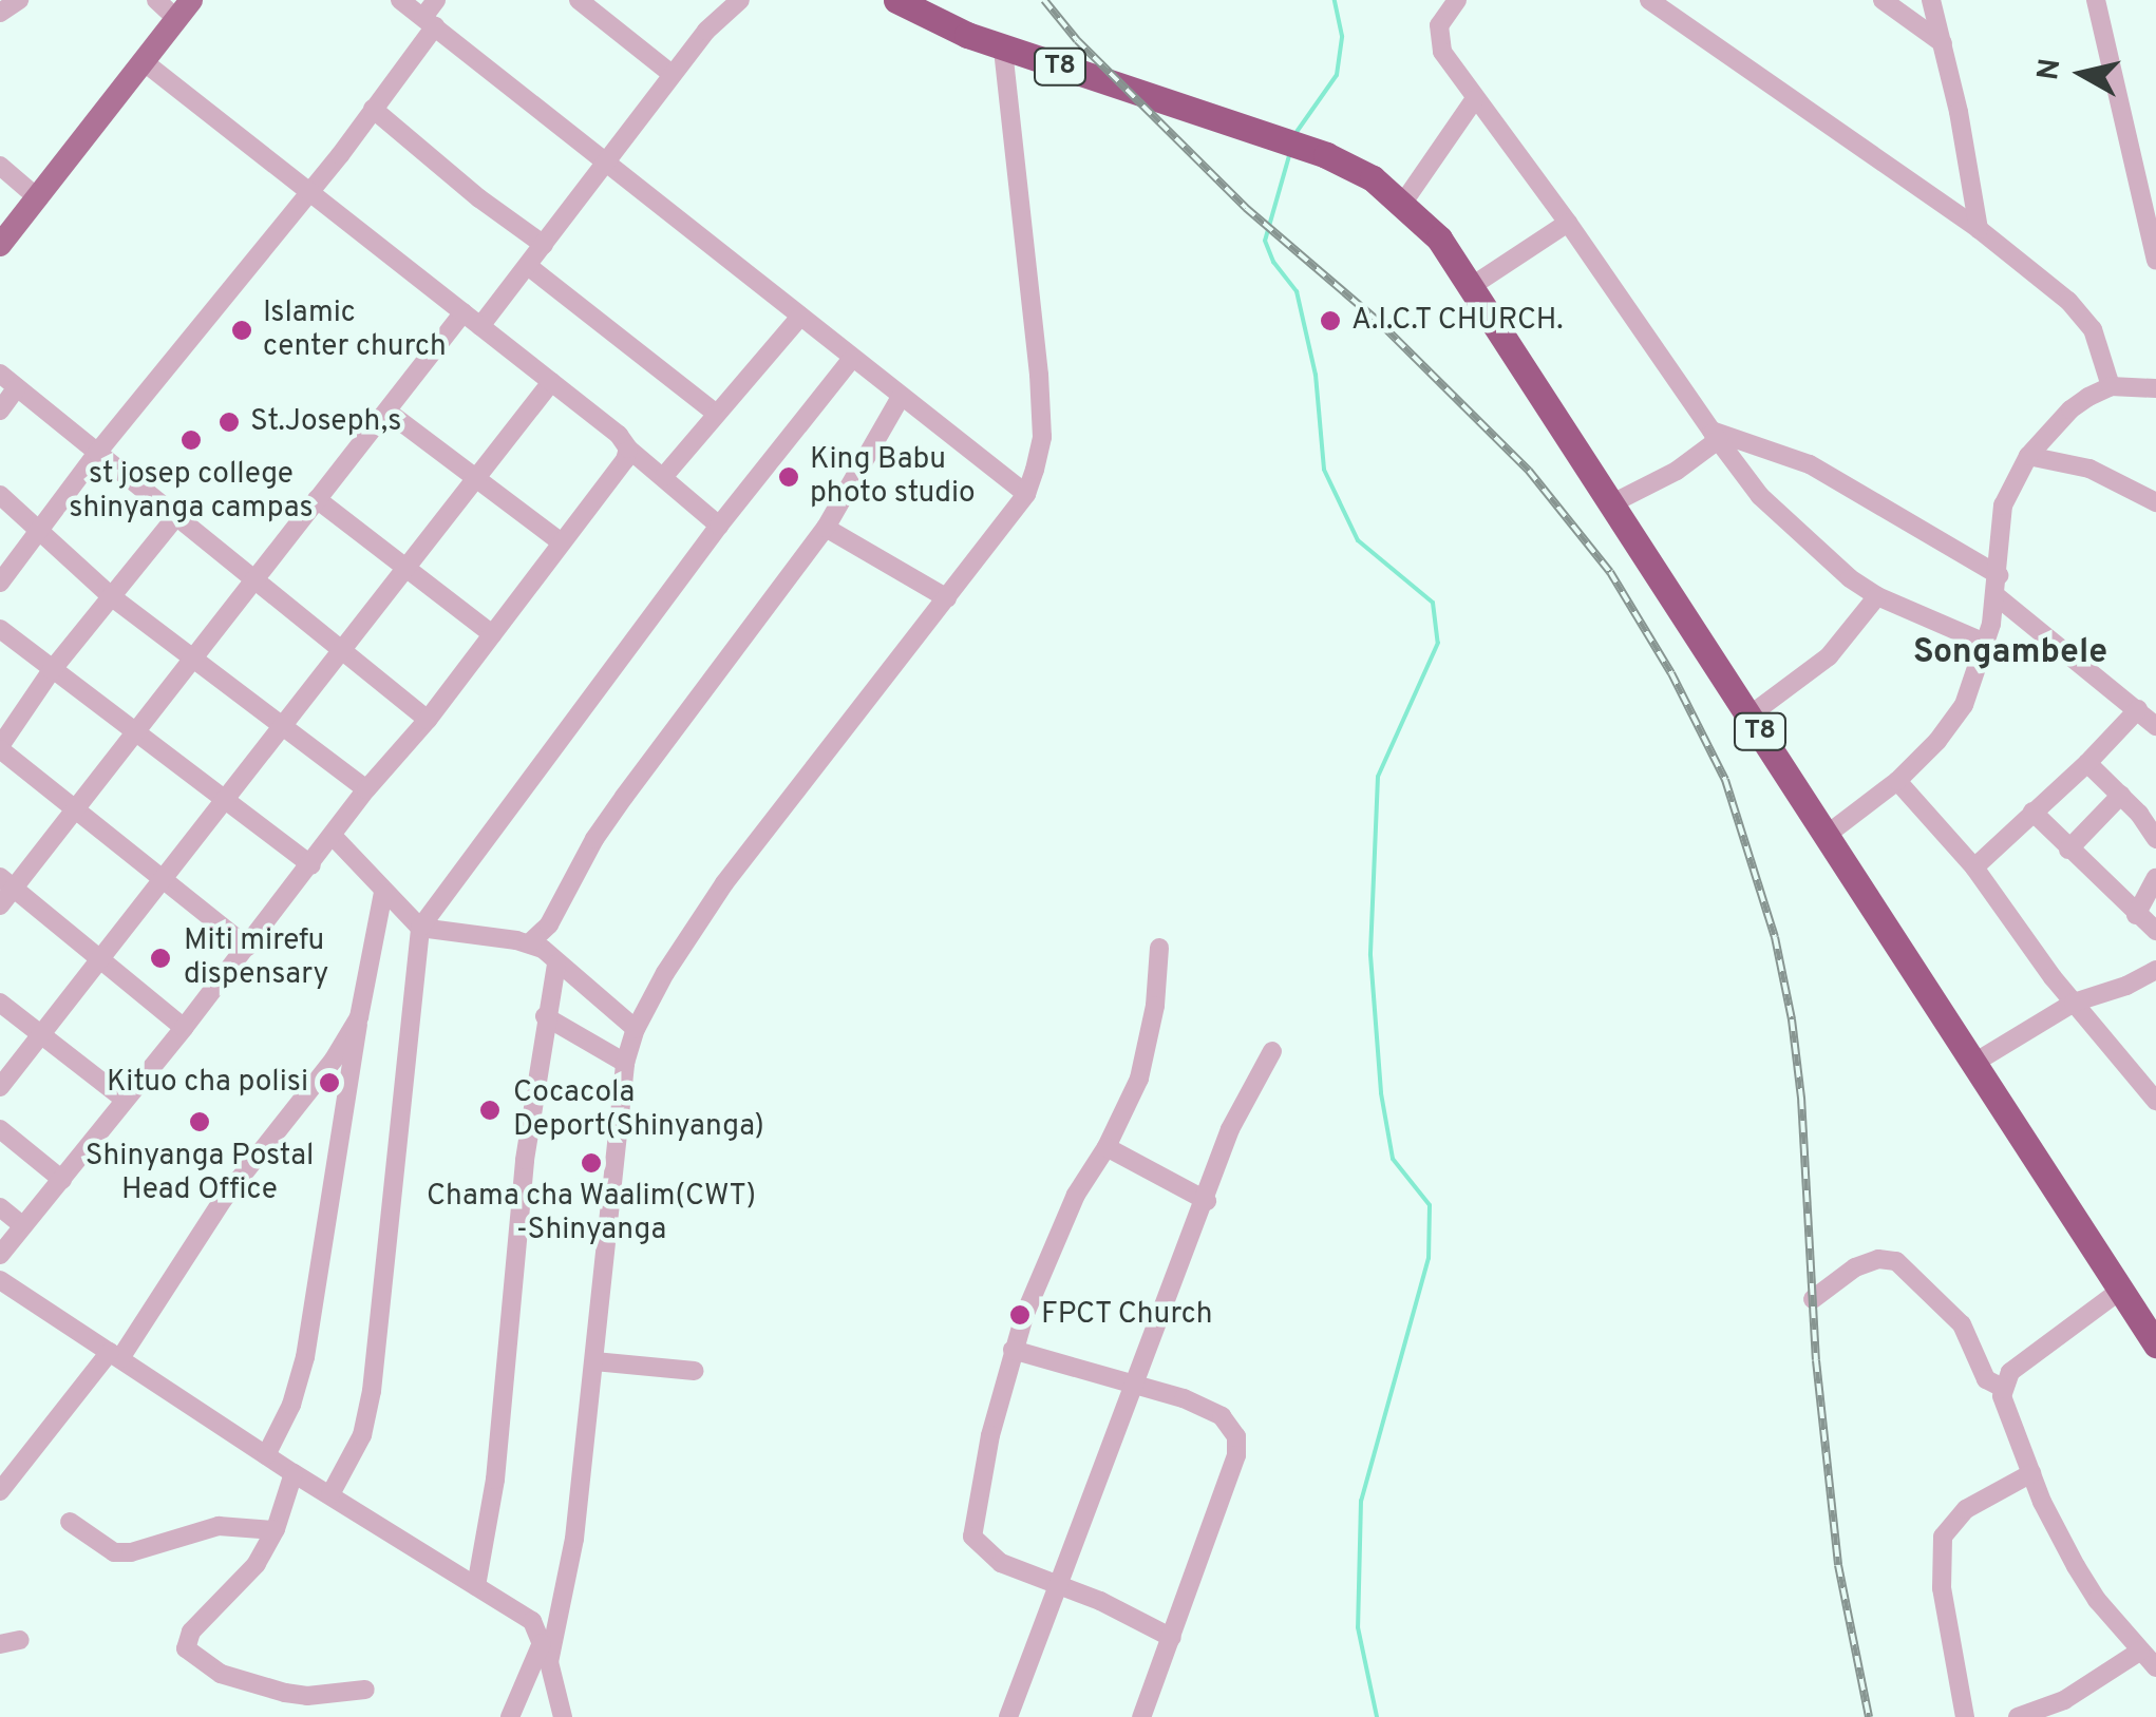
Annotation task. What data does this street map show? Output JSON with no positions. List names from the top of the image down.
{
  "streets": {
    "highway": ["T8"]
  },
  "districts": ["Songambele"],
  "places": [
    "A.I.C.T CHURCH.",
    "Islamic center church",
    "St.Joseph,s",
    "st josep college shinyanga campas",
    "King Babu photo studio",
    "Miti mirefu dispensary",
    "Kituo cha polisi",
    "Cocacola Deport(Shinyanga)",
    "Shinyanga Postal Head Office",
    "Chama cha Waalim(CWT) -Shinyanga",
    "FPCT Church"
  ],
  "north": "left"
}
